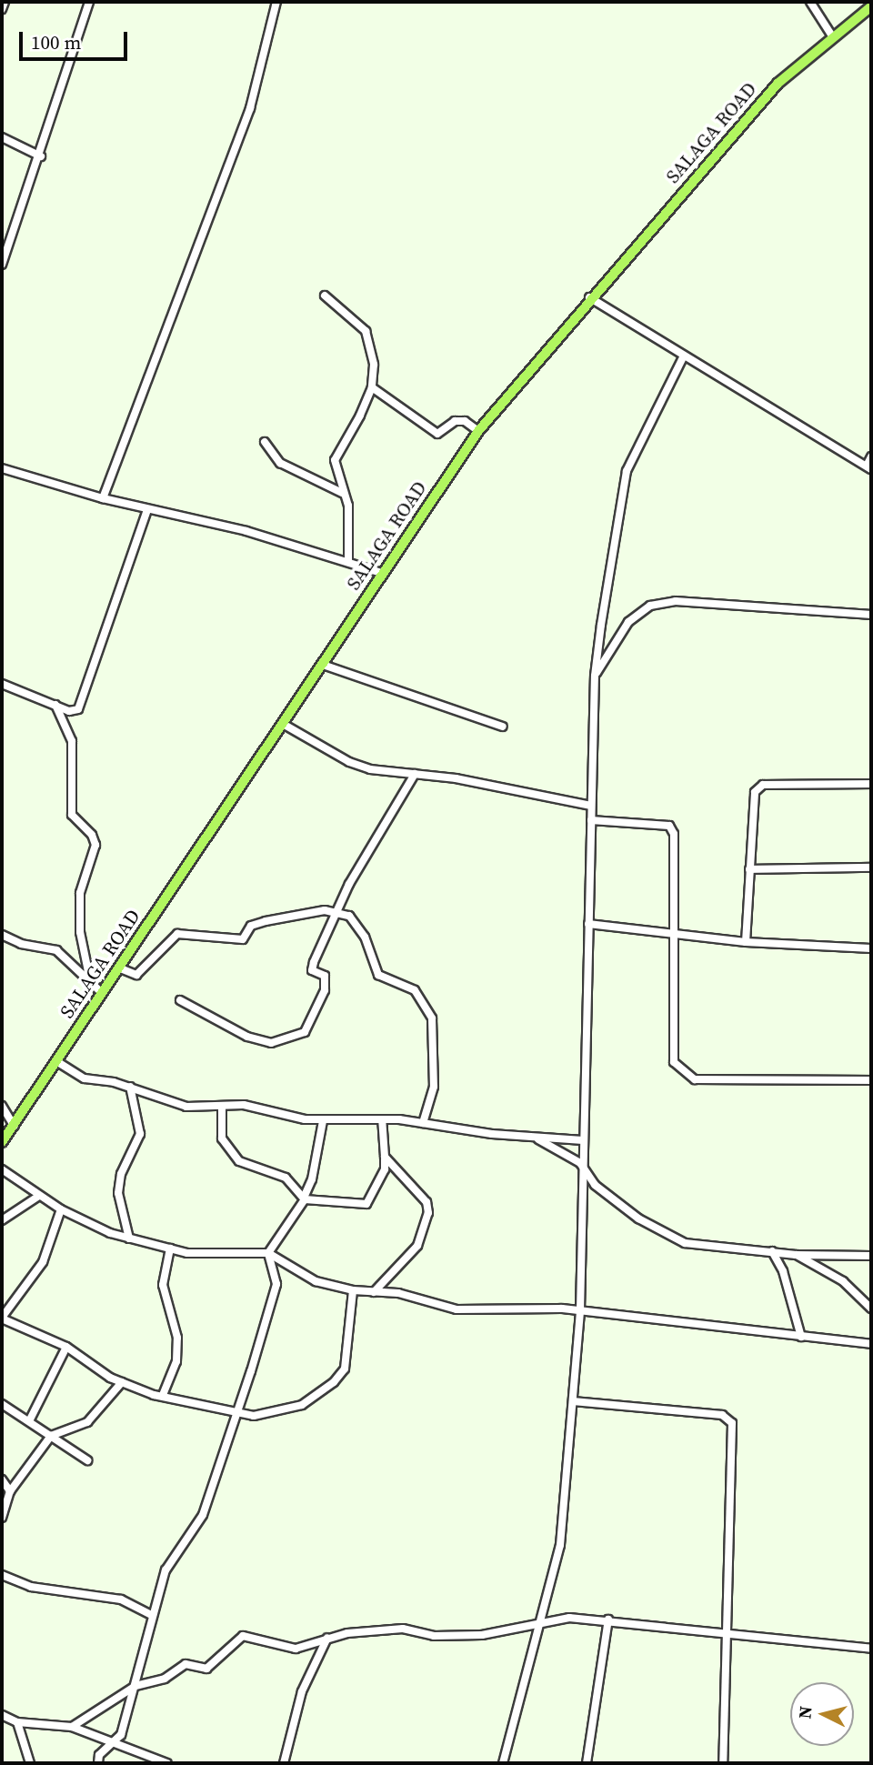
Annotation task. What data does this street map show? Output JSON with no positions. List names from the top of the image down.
{
  "streets": {
    "main road": ["SALAGA ROAD"]
  },
  "scale_bar": "100 m",
  "north": "left"
}
